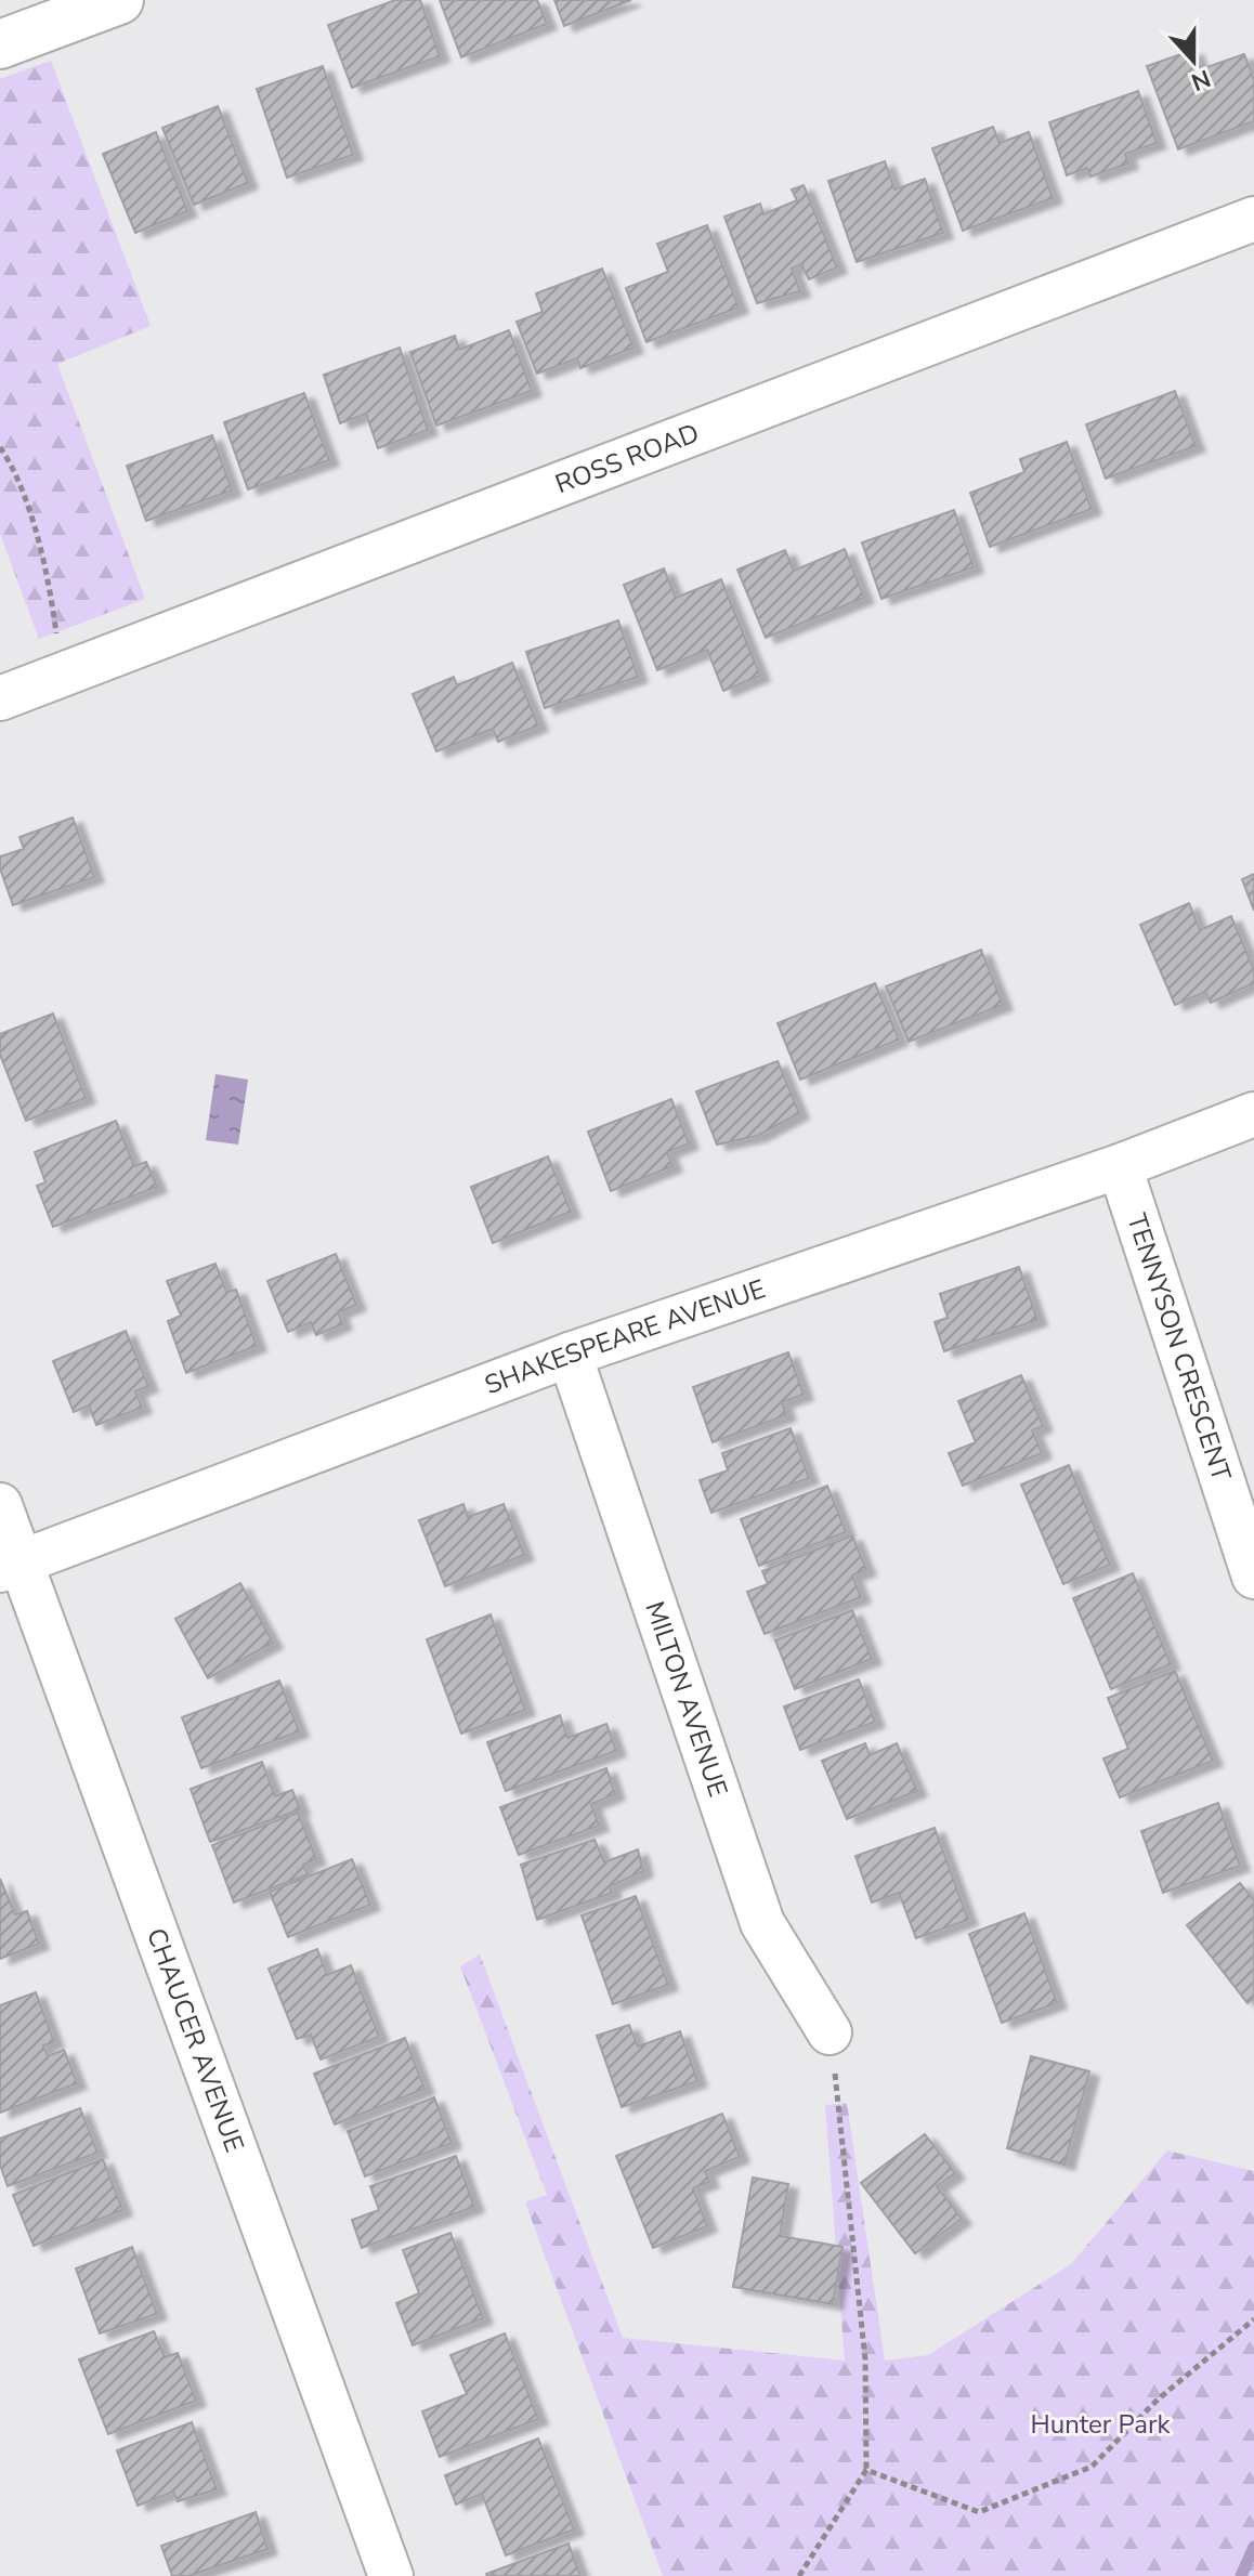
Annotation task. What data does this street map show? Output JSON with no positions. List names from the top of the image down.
{
  "streets": {
    "street": [
      "ROSS ROAD",
      "SHAKESPEARE AVENUE",
      "TENNYSON CRESCENT",
      "MILTON AVENUE",
      "CHAUCER AVENUE"
    ]
  },
  "crossings": [
    ["SHAKESPEARE AVENUE", "TENNYSON CRESCENT"],
    ["SHAKESPEARE AVENUE", "MILTON AVENUE"],
    ["SHAKESPEARE AVENUE", "CHAUCER AVENUE"]
  ],
  "parks": ["Hunter Park"],
  "north": "bottom"
}
